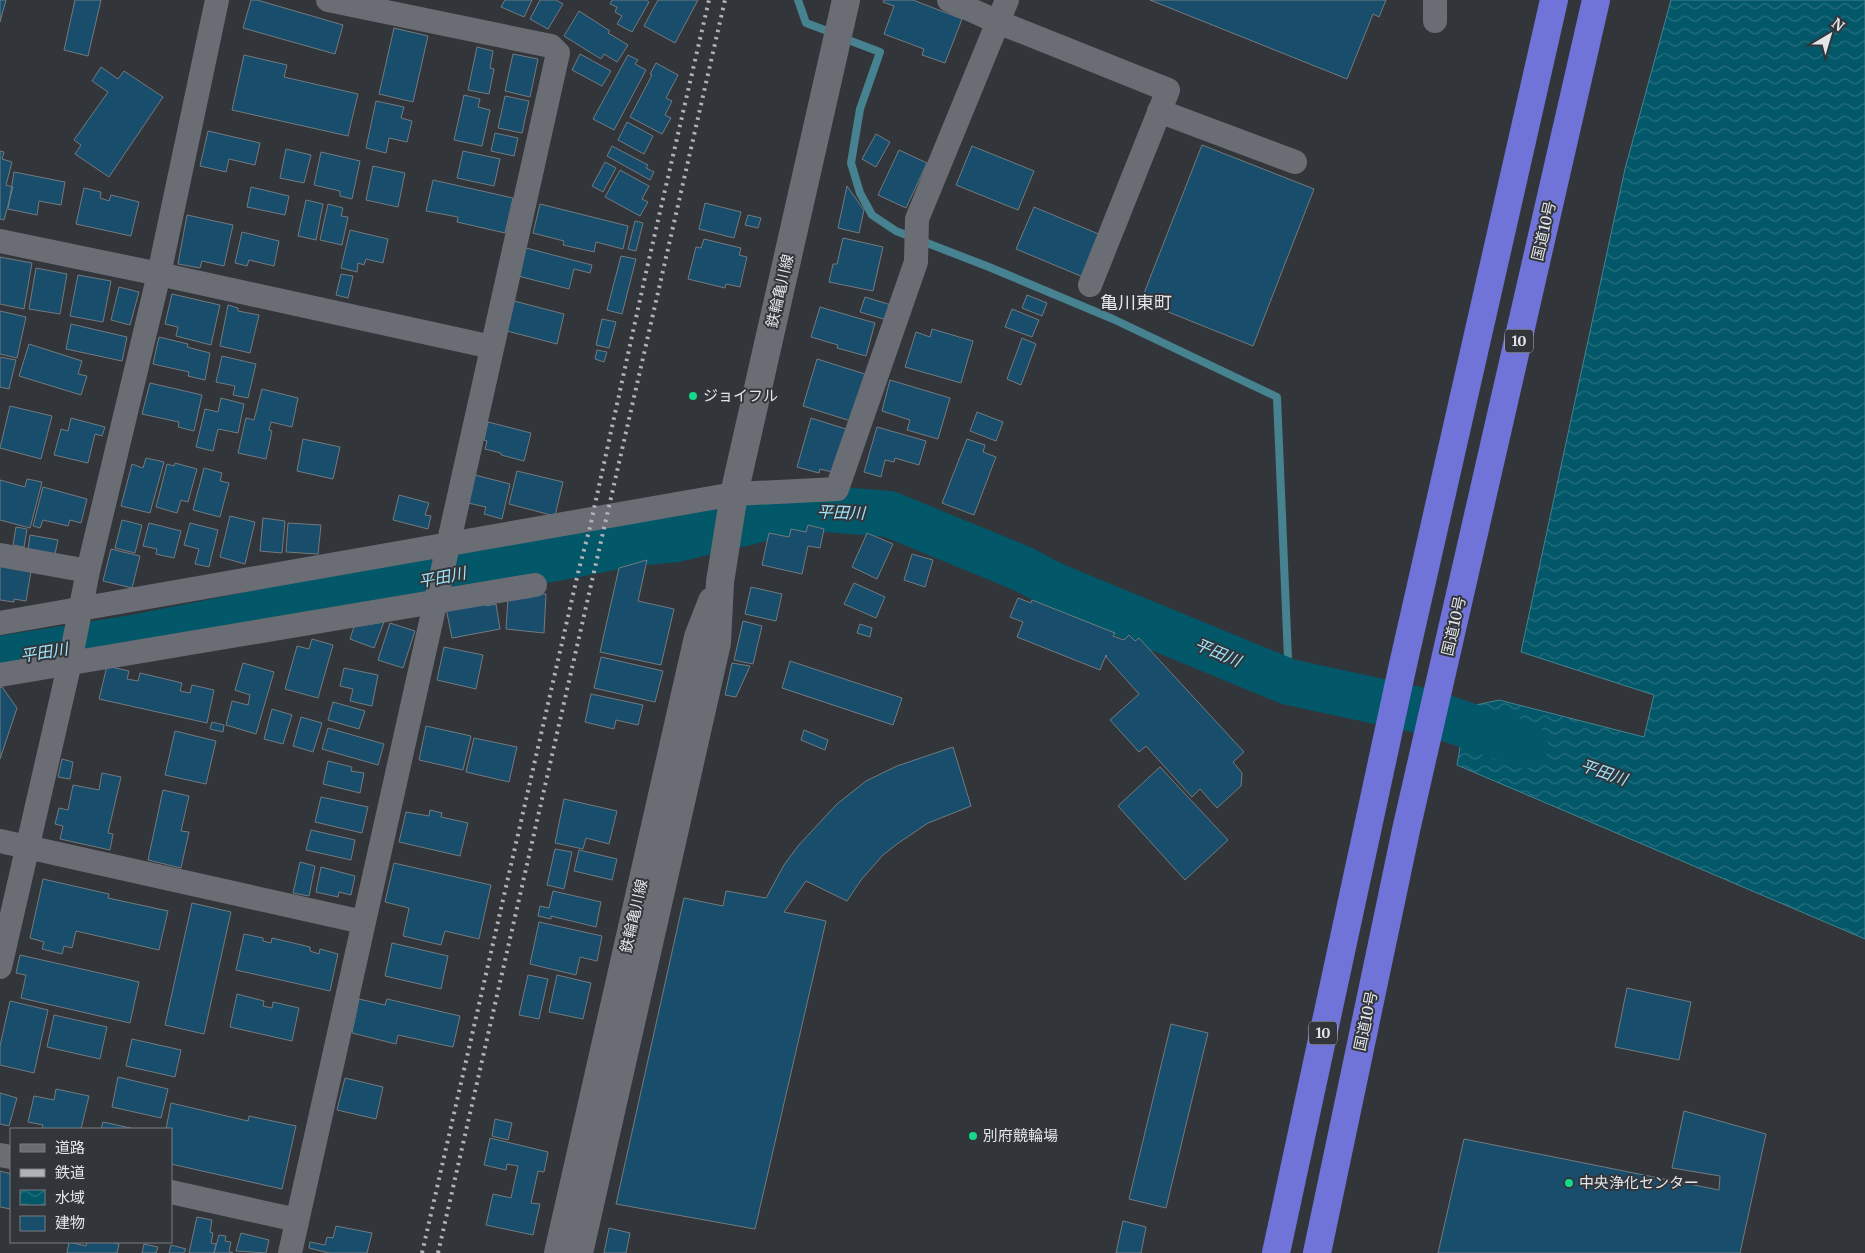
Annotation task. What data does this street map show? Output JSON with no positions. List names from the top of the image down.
{
  "streets": {
    "highway": ["国道10号", "10"],
    "main road": ["鉄輪亀川線"]
  },
  "districts": ["亀川東町"],
  "water": ["平田川"],
  "places": ["ジョイフル", "別府競輪場", "中央浄化センター"],
  "legend": [
    "道路",
    "鉄道",
    "水域",
    "建物"
  ],
  "north": "top right"
}
